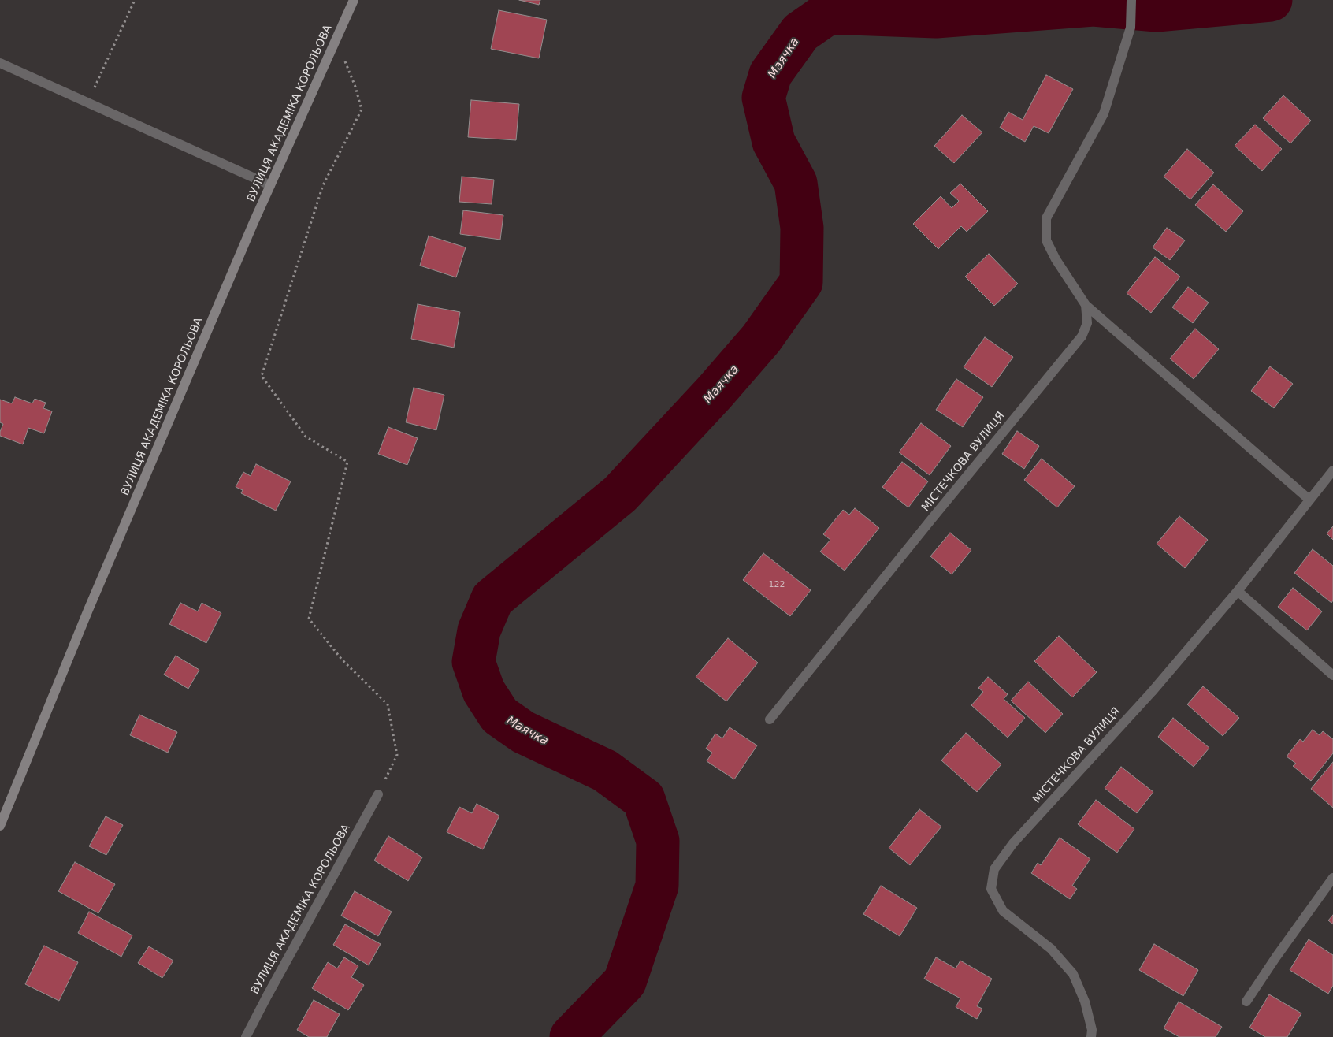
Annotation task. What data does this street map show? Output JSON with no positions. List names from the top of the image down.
{
  "streets": {
    "main road": ["ВУЛИЦЯ АКАДЕМІКА КОРОЛЬОВА"],
    "street": ["МІСТЕЧКОВА ВУЛИЦЯ"]
  },
  "water": ["Маячка"],
  "house_numbers": ["122"]
}
